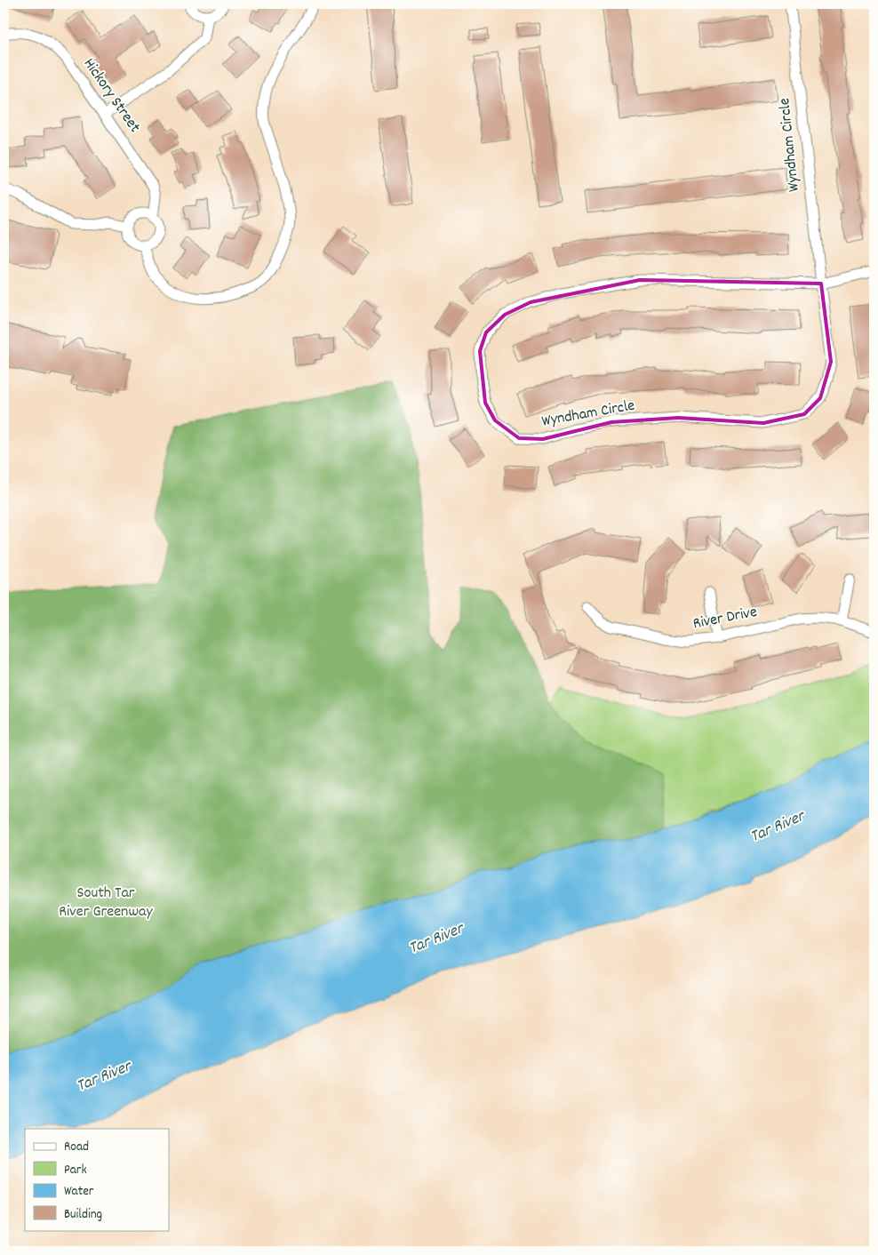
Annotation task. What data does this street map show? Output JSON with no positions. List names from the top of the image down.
{
  "streets": {
    "street": ["Hickory Street", "Wyndham Circle", "River Drive"]
  },
  "water": ["Tar River"],
  "parks": ["South Tar River Greenway"],
  "legend": [
    "Road",
    "Park",
    "Water",
    "Building"
  ]
}
